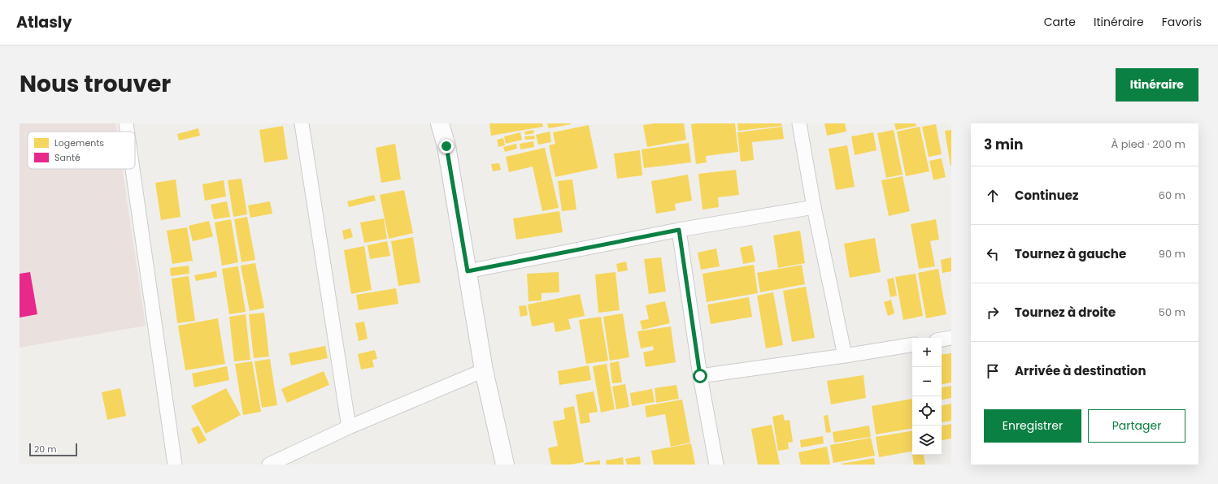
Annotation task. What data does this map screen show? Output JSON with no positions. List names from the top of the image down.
{
  "legend": ["Logements", "Santé"],
  "scale_bar": "20 m",
  "page": {
    "header": "Atlasly",
    "nav": ["Carte", "Itinéraire", "Favoris"],
    "title": "Nous trouver",
    "buttons": [
      "Itinéraire",
      ["Enregistrer", "Partager"]
    ],
    "heading": ["3 min", "À pied · 200 m"],
    "list": [
      ["Continuez", "60 m"],
      ["Tournez à gauche", "90 m"],
      ["Tournez à droite", "50 m"],
      "Arrivée à destination"
    ],
    "map_buttons": ["+", "−"],
    "scale": "20 m"
  }
}
